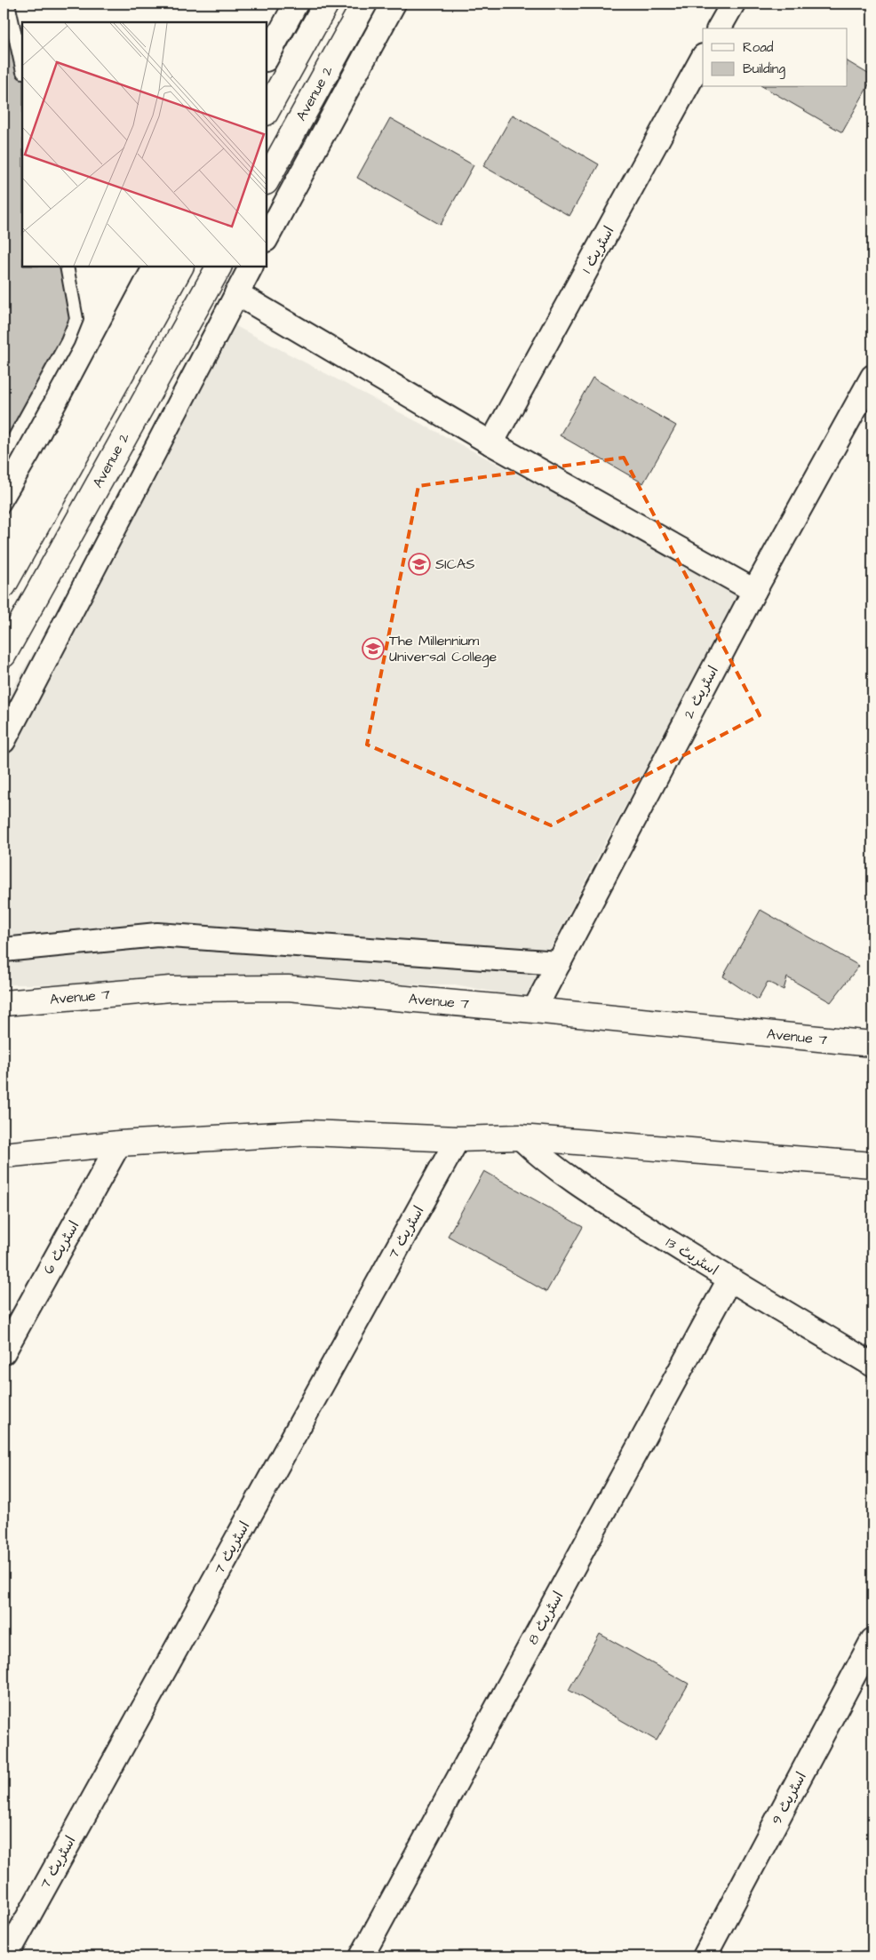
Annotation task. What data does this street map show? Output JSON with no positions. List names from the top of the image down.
{
  "streets": {
    "main road": ["Avenue 2", "Avenue 7"],
    "street": [
      "اسٹریٹ 1",
      "اسٹریٹ 2",
      "اسٹریٹ 7",
      "اسٹریٹ 6",
      "اسٹریٹ 13",
      "اسٹریٹ 8",
      "اسٹریٹ 9"
    ]
  },
  "crossings": [
    ["اسٹریٹ 2", "Avenue 7"],
    ["اسٹریٹ 13", "اسٹریٹ 8"]
  ],
  "places": {
    "school or university": ["SICAS", "The Millennium Universal College"]
  },
  "legend": ["Road", "Building"]
}
